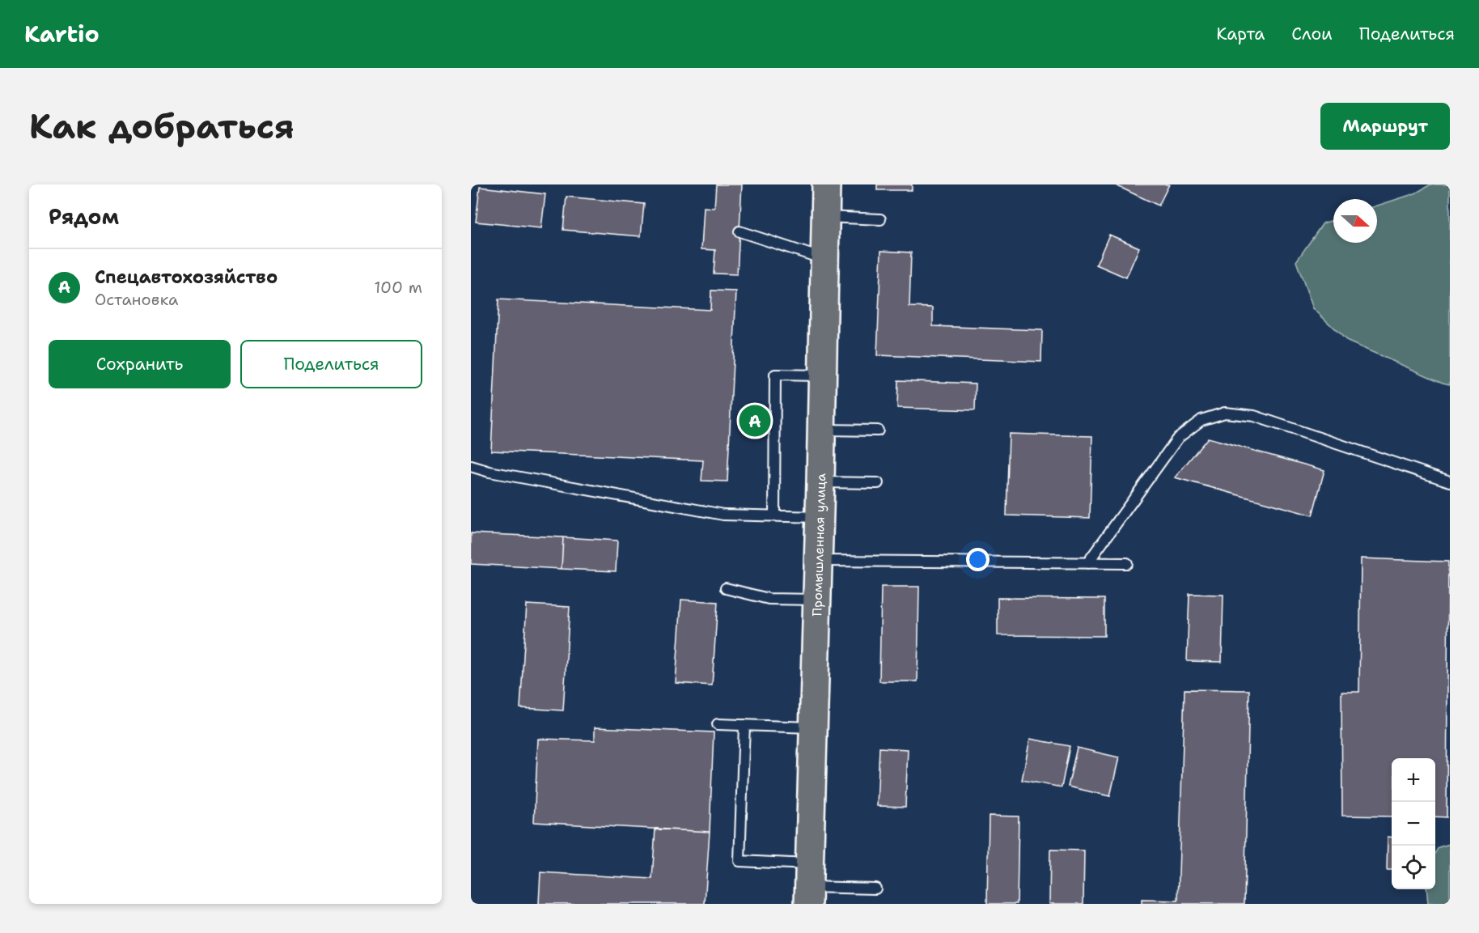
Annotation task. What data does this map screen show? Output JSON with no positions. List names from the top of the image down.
{
  "streets": {
    "main road": ["Промышленная улица"]
  },
  "north": "right",
  "page": {
    "header": "Kartio",
    "nav": ["Карта", "Слои", "Поделиться"],
    "buttons": [
      "Маршрут",
      ["Сохранить", "Поделиться"]
    ],
    "title": "Как добраться",
    "heading": "Рядом",
    "list": [
      {
        "mark": "A",
        "name": "Спецавтохозяйство",
        "note": "Остановка",
        "value": "100 m"
      }
    ],
    "pins": "A",
    "map_buttons": ["+", "−"]
  }
}
